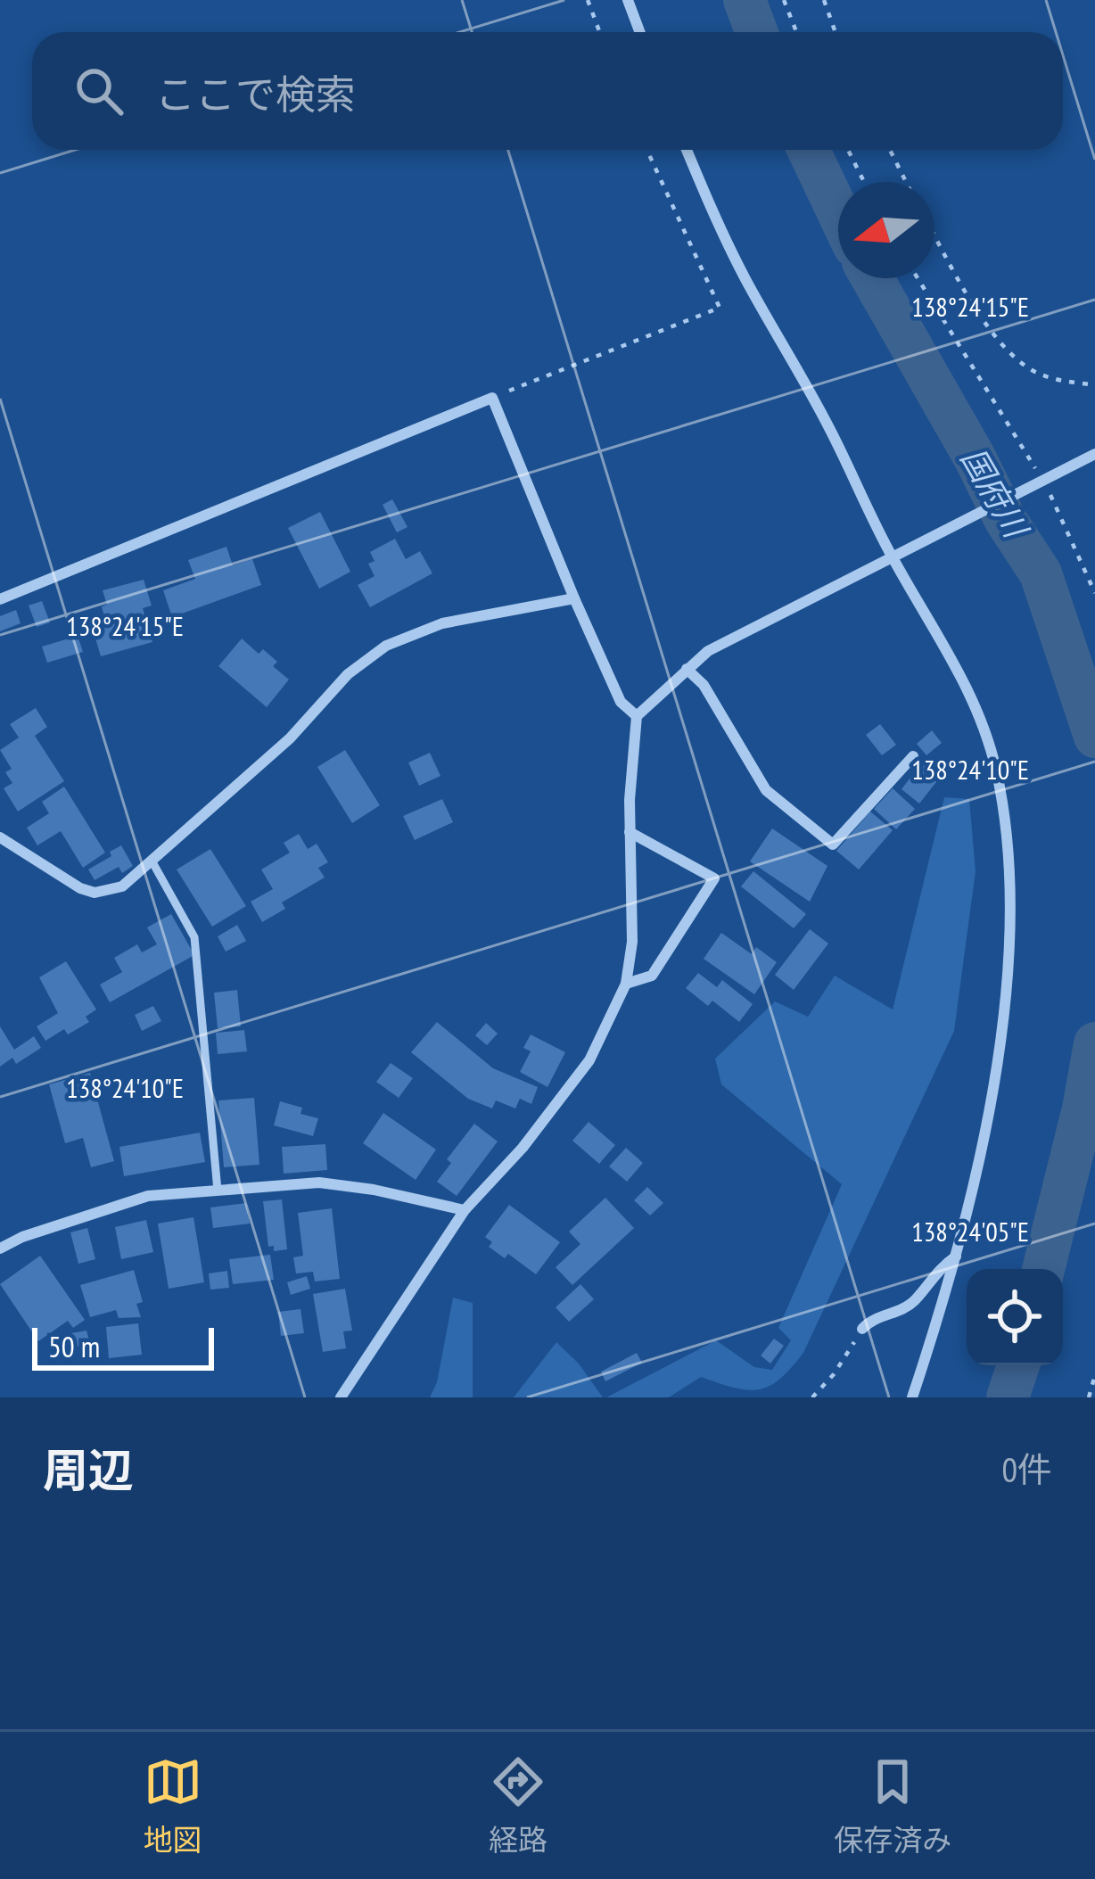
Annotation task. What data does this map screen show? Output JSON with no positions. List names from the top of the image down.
{
  "water": ["国府川"],
  "scale_bar": "50 m",
  "north": "left",
  "page": {
    "search": "ここで検索",
    "scale": "50 m",
    "heading": ["周辺", "0件"],
    "nav": ["地図", "経路", "保存済み"]
  },
  "coordinates": ["138°24'15\"E", "138°24'10\"E", "138°24'05\"E"]
}
